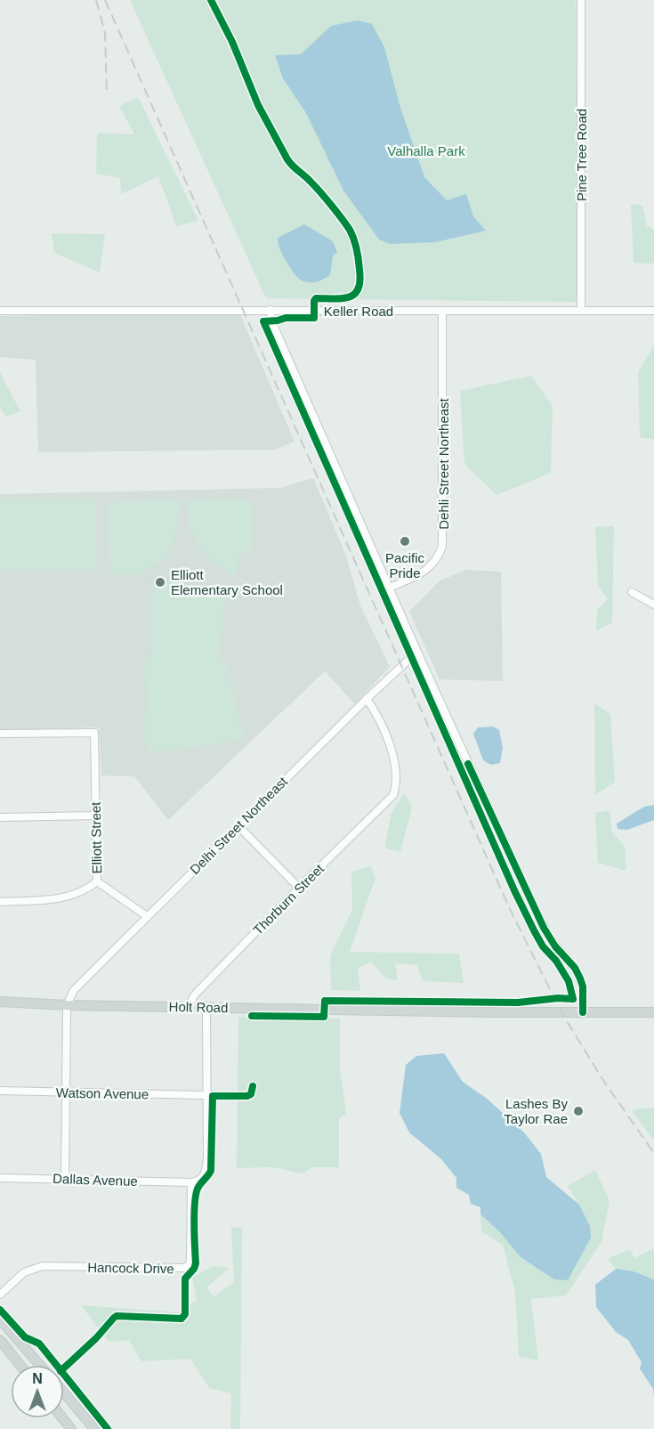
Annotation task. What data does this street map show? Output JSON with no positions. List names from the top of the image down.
{
  "streets": {
    "main road": ["Holt Road"],
    "street": [
      "Pine Tree Road",
      "Keller Road",
      "Dehli Street Northeast",
      "Delhi Street Northeast",
      "Elliott Street",
      "Thorburn Street",
      "Watson Avenue",
      "Dallas Avenue",
      "Hancock Drive"
    ]
  },
  "crossings": [
    ["Pine Tree Road", "Keller Road"],
    ["Keller Road", "Dehli Street Northeast"],
    ["Delhi Street Northeast", "Elliott Street"],
    ["Delhi Street Northeast", "Thorburn Street"],
    ["Delhi Street Northeast", "Holt Road"],
    ["Thorburn Street", "Holt Road"],
    ["Dallas Avenue", "Hancock Drive"]
  ],
  "parks": ["Valhalla Park"],
  "places": ["Pacific Pride", "Elliott Elementary School", "Lashes By Taylor Rae"],
  "north": "top"
}
